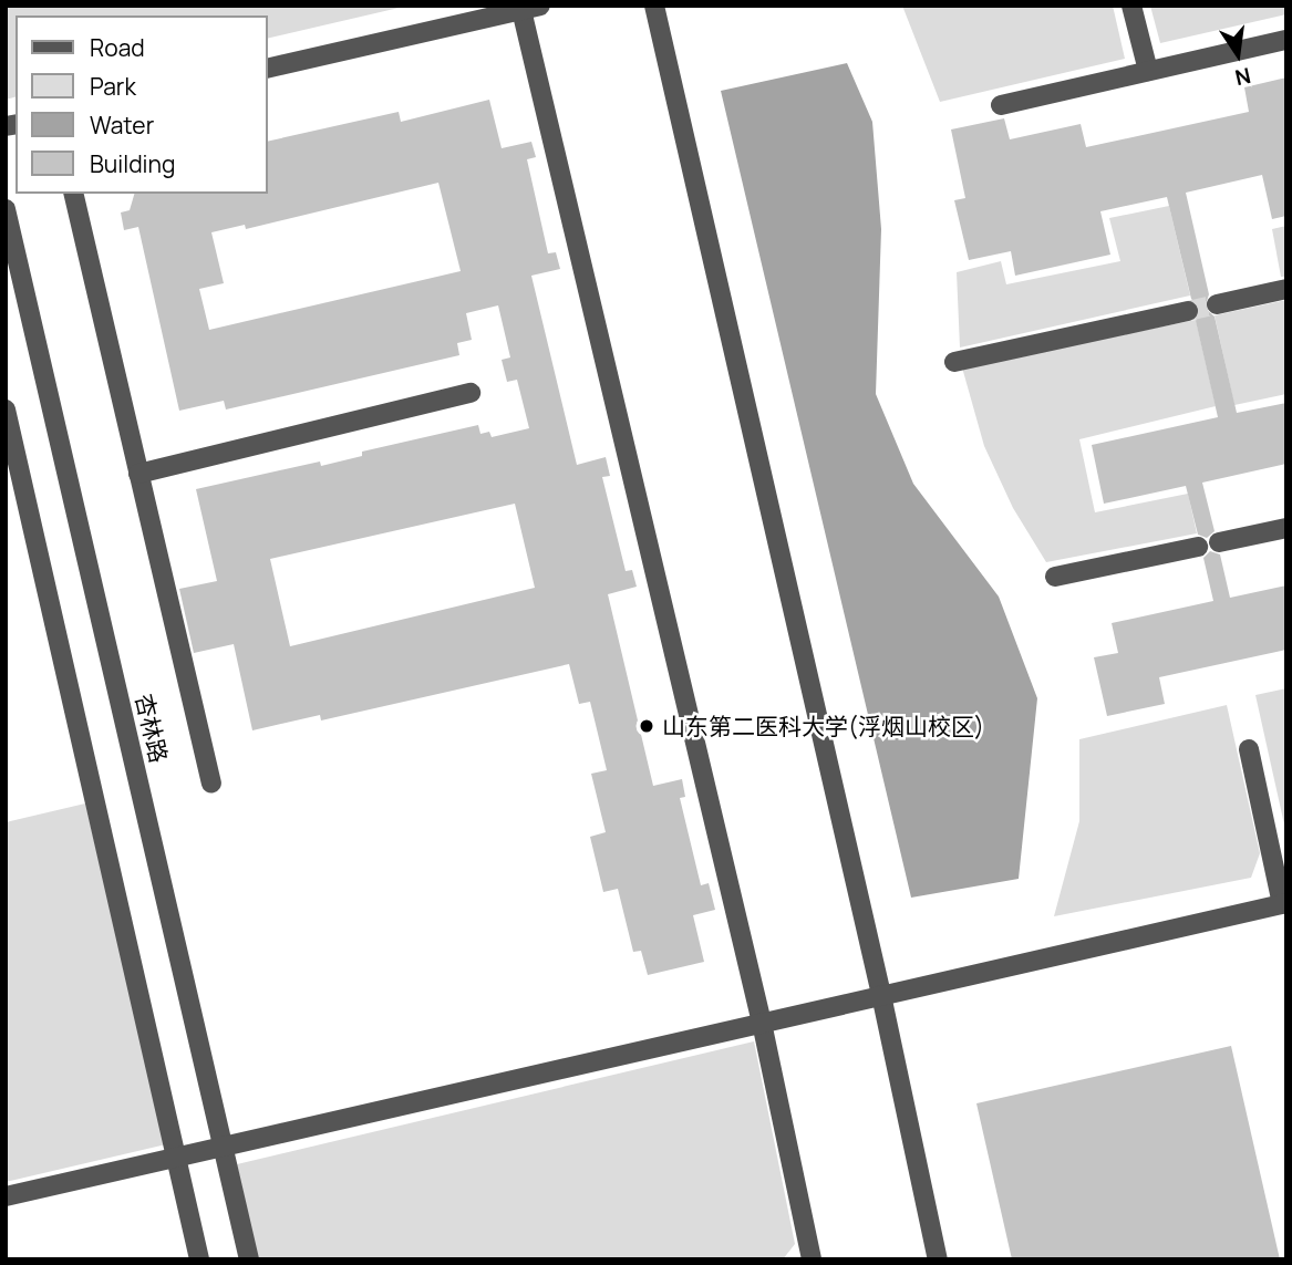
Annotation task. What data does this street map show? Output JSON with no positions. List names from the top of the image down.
{
  "streets": {
    "lane": ["杏林路"]
  },
  "places": ["山东第二医科大学(浮烟山校区)"],
  "legend": [
    "Road",
    "Park",
    "Water",
    "Building"
  ],
  "north": "bottom"
}
